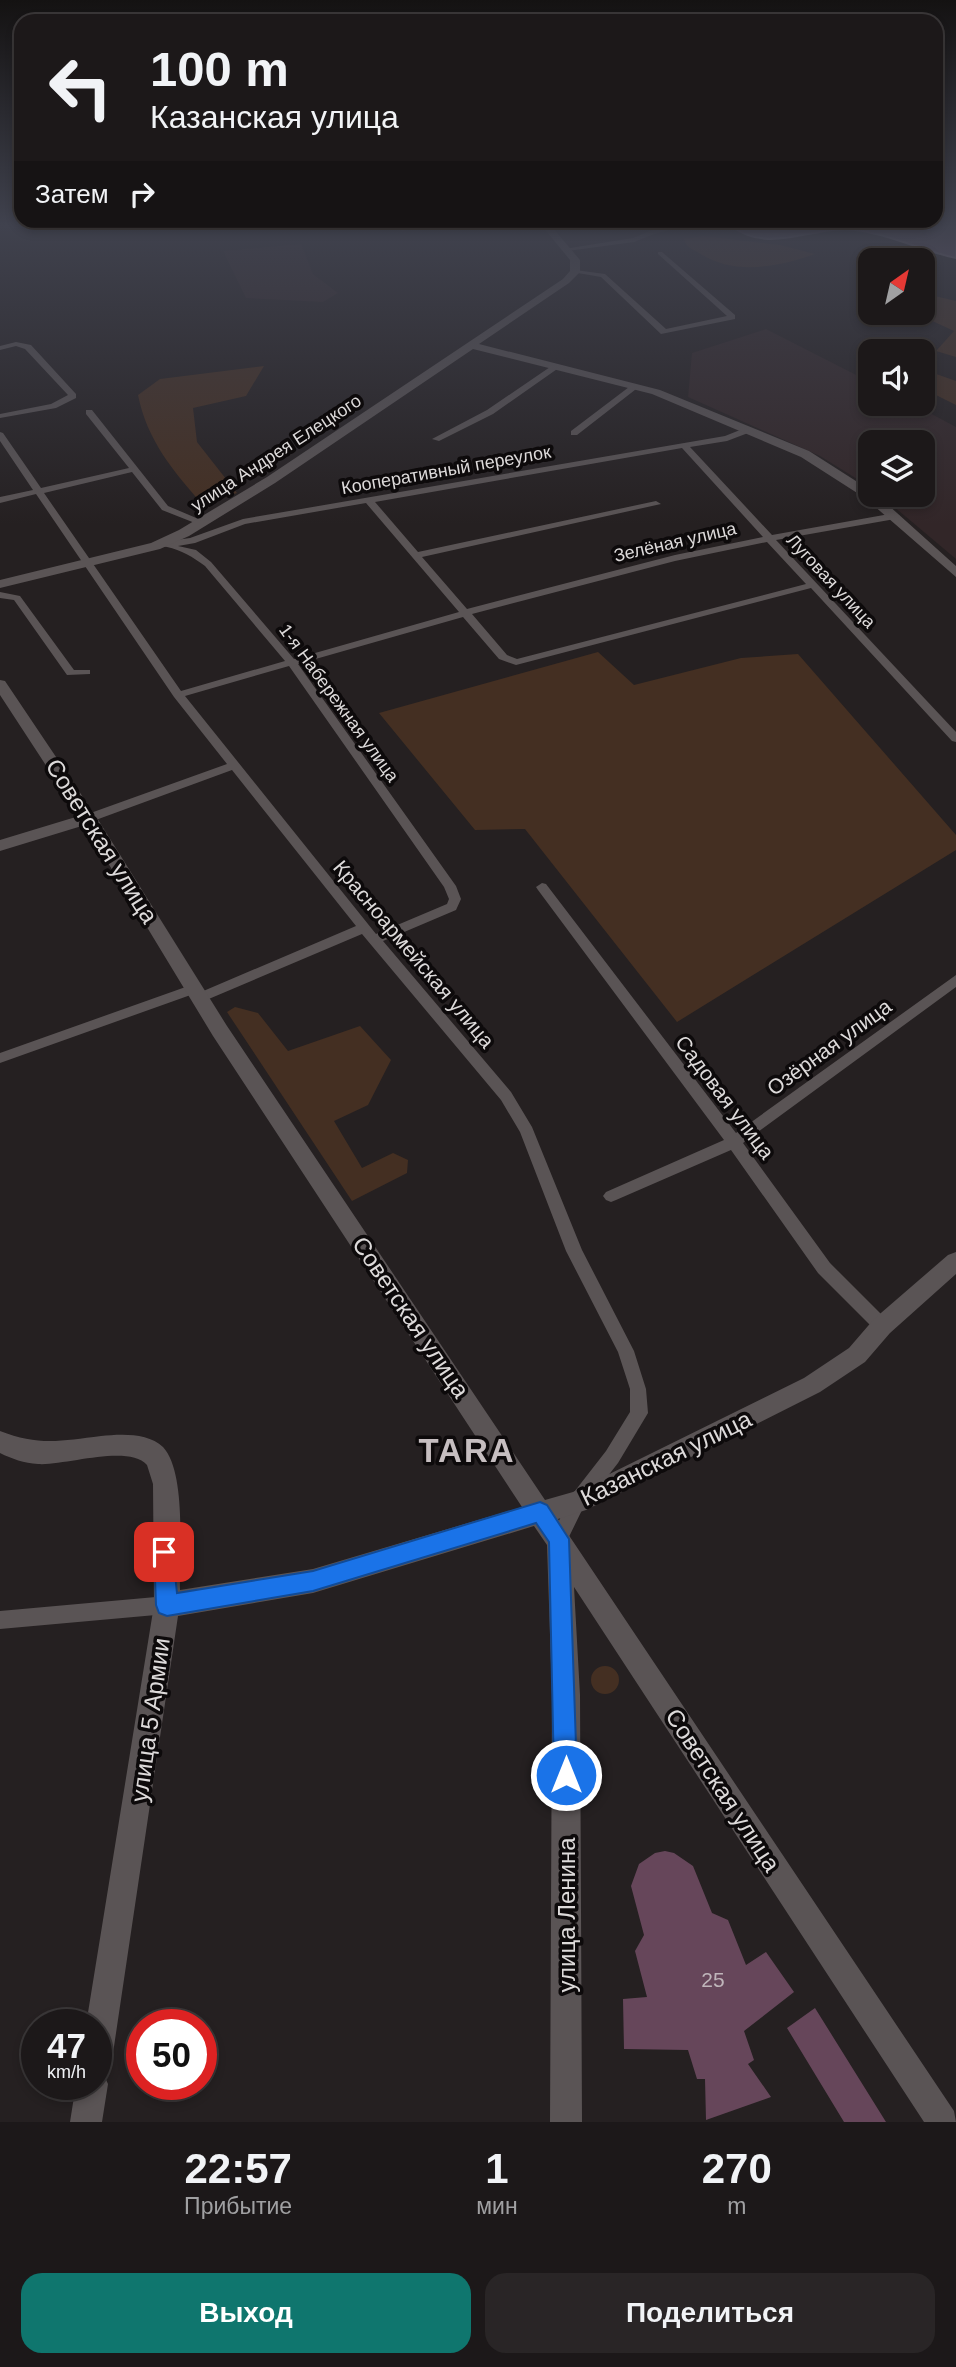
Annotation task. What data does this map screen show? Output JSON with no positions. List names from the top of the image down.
{
  "streets": {
    "main road": [
      "улица Андрея Елецкого",
      "Советская улица",
      "Казанская улица",
      "улица 5 Армии",
      "улица Ленина"
    ],
    "street": [
      "Кооперативный переулок",
      "Зелёная улица",
      "Луговая улица",
      "1-я Набережная улица",
      "Красноармейская улица",
      "Озёрная улица",
      "Садовая улица"
    ]
  },
  "crossings": [
    ["улица Андрея Елецкого", "Кооперативный переулок"],
    ["улица Андрея Елецкого", "1-я Набережная улица"],
    ["улица Андрея Елецкого", "Красноармейская улица"],
    ["Кооперативный переулок", "Луговая улица"],
    ["Кооперативный переулок", "1-я Набережная улица"],
    ["Зелёная улица", "Луговая улица"],
    ["Зелёная улица", "1-я Набережная улица"],
    ["Зелёная улица", "Красноармейская улица"],
    ["1-я Набережная улица", "Красноармейская улица"],
    ["Советская улица", "Красноармейская улица"],
    ["Советская улица", "Казанская улица"],
    ["Советская улица", "улица Ленина"],
    ["Красноармейская улица", "Казанская улица"],
    ["Красноармейская улица", "улица Ленина"],
    ["Озёрная улица", "Садовая улица"],
    ["Садовая улица", "Казанская улица"],
    ["Казанская улица", "улица 5 Армии"]
  ],
  "districts": ["TARA"],
  "house_numbers": ["25"],
  "north": "top right",
  "page": {
    "turn": ["100 m", "Казанская улица"],
    "then": "Затем",
    "speed": "47 km/h",
    "limit": "50",
    "eta": [
      "22:57",
      "Прибытие",
      "1",
      "мин",
      "270",
      "m"
    ],
    "buttons": ["Выход", "Поделиться"]
  }
}
